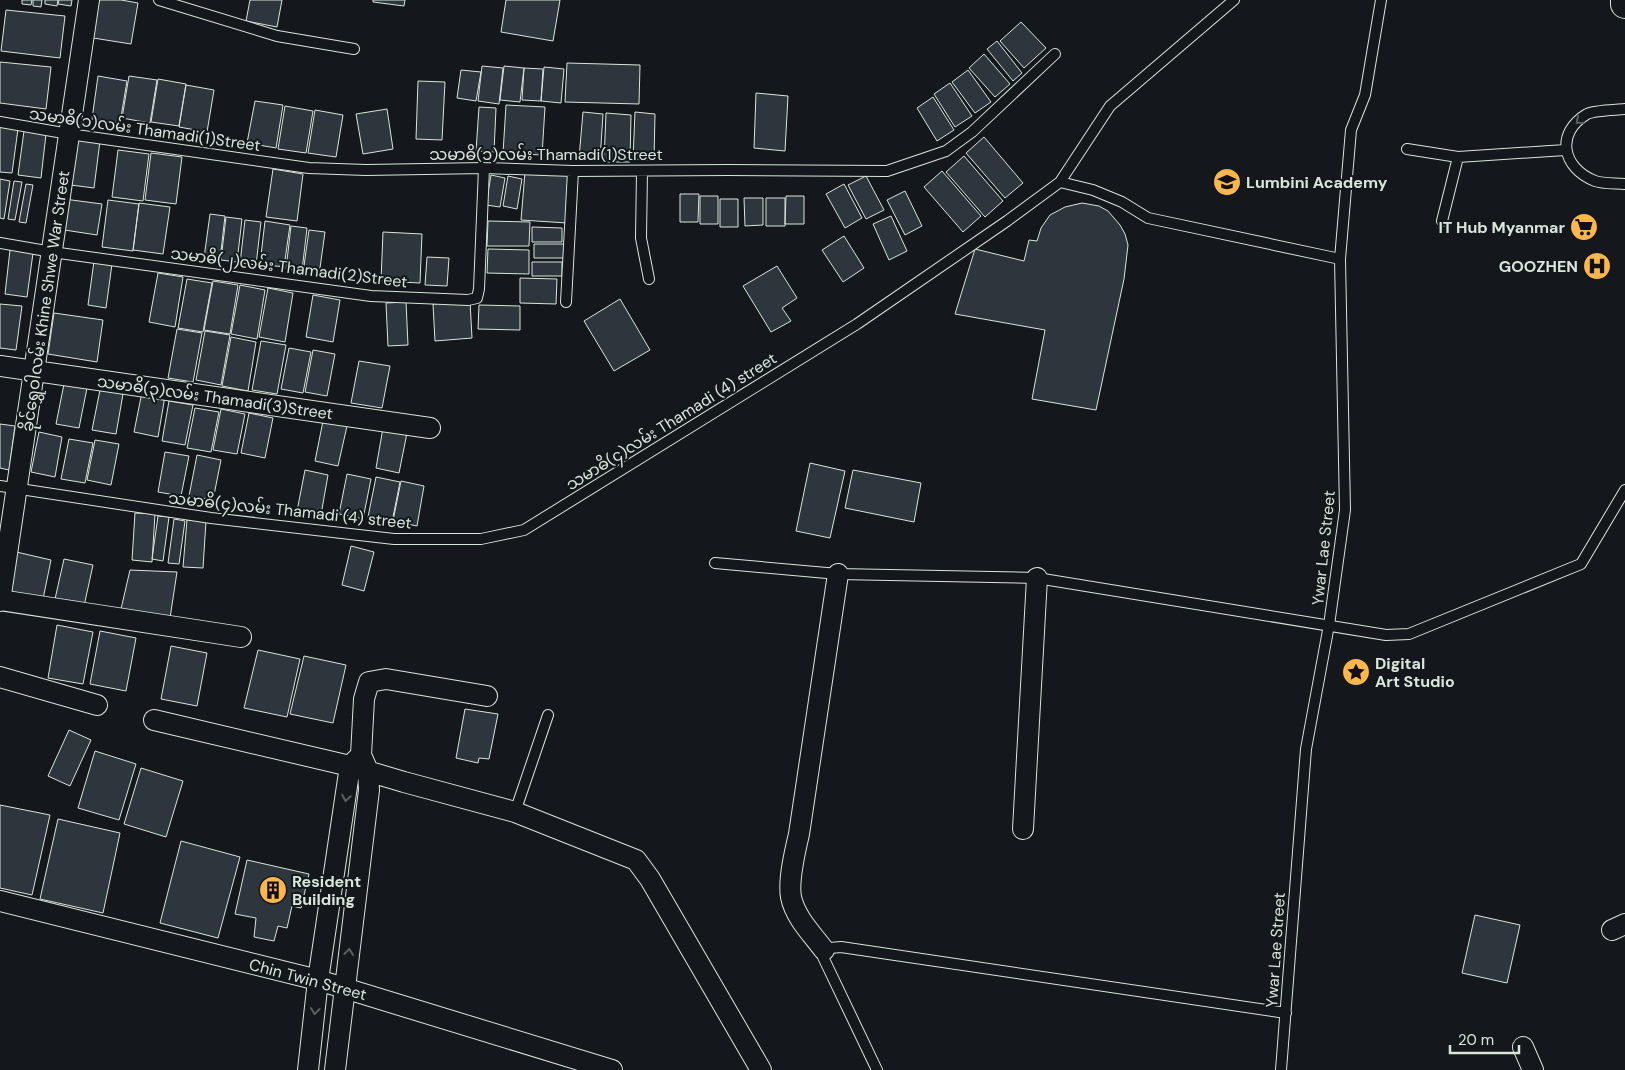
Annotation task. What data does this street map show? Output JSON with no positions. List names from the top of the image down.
{
  "streets": {
    "street": ["ခိုင်ရွှေဝါလမ်း Khine Shwe War Street", "သမာဓိ(၃)လမ်း Thamadi(3)Street", "Chin Twin Street"],
    "lane": [
      "သမာဓိ(၁)လမ်း Thamadi(1)Street",
      "သမာဓိ(၂)လမ်း Thamadi(2)Street",
      "သမာဓိ(၄)လမ်း Thamadi (4) street",
      "Ywar Lae Street"
    ]
  },
  "crossings": [
    ["သမာဓိ(၁)လမ်း Thamadi(1)Street", "သမာဓိ(၂)လမ်း Thamadi(2)Street"],
    ["သမာဓိ(၁)လမ်း Thamadi(1)Street", "ခိုင်ရွှေဝါလမ်း Khine Shwe War Street"],
    ["သမာဓိ(၂)လမ်း Thamadi(2)Street", "ခိုင်ရွှေဝါလမ်း Khine Shwe War Street"],
    ["ခိုင်ရွှေဝါလမ်း Khine Shwe War Street", "သမာဓိ(၃)လမ်း Thamadi(3)Street"],
    ["ခိုင်ရွှေဝါလမ်း Khine Shwe War Street", "သမာဓိ(၄)လမ်း Thamadi (4) street"]
  ],
  "places": {
    "school or university": ["Lumbini Academy"],
    "supermarket": ["IT Hub Myanmar"],
    "hospital": ["GOOZHEN"],
    "place": ["Digital Art Studio"],
    "building": ["Resident Building"]
  },
  "scale_bar": "20 m"
}
